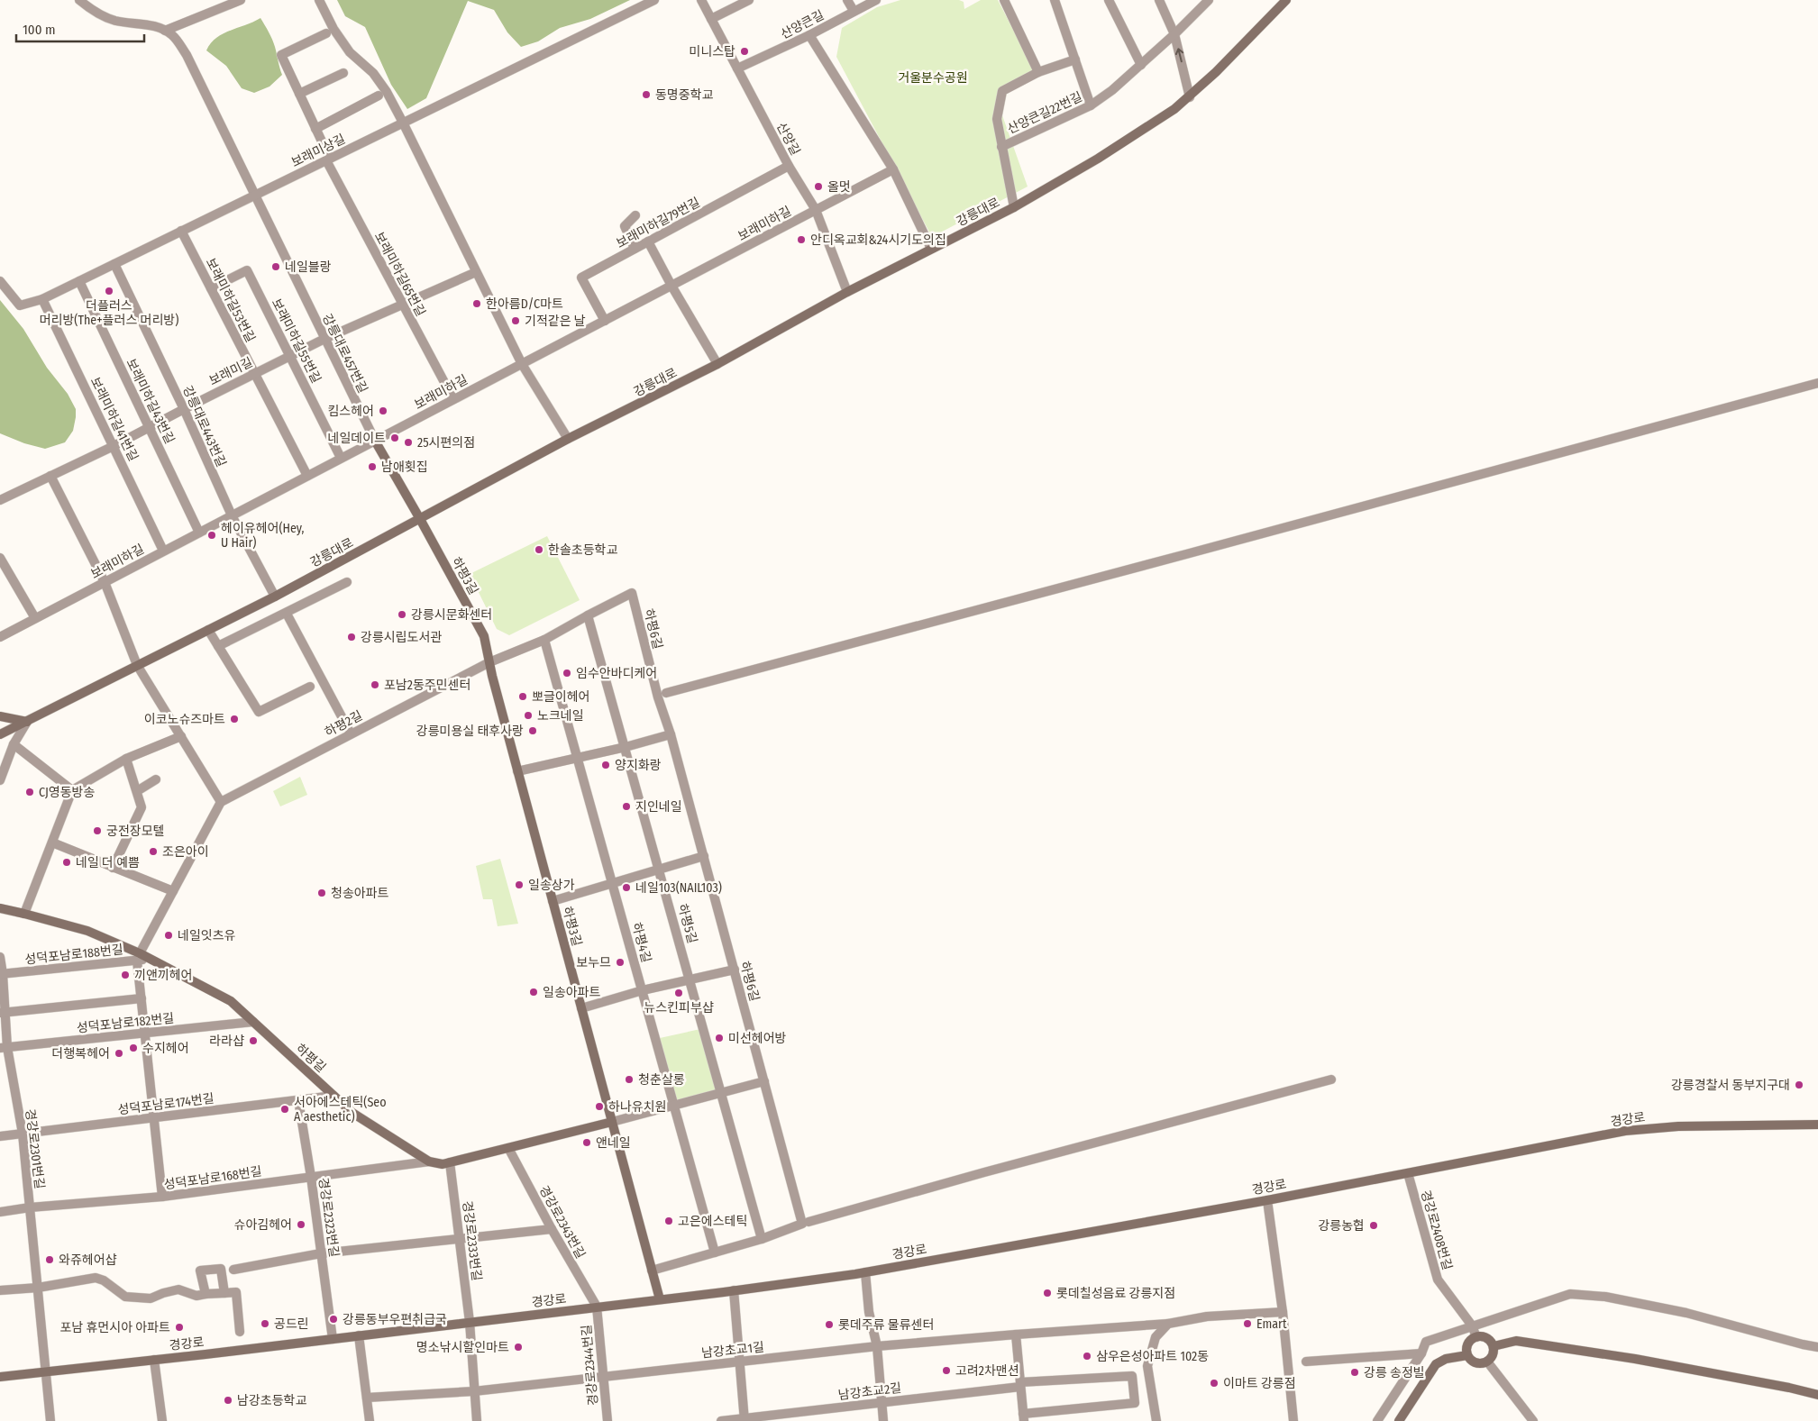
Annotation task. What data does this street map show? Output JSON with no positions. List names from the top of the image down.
{
  "streets": {
    "street": [
      "산양큰길",
      "산양큰길22번길",
      "산양길",
      "보래미상길",
      "강릉대로",
      "보래미하길79번길",
      "보래미하길",
      "보래미하길65번길",
      "보래미하길53번길",
      "보래미하길55번길",
      "강릉대로457번길",
      "보래미길",
      "보래미하길43번길",
      "보래미하길41번길",
      "강릉대로443번길",
      "하평3길",
      "하평6길",
      "하평2길",
      "하평5길",
      "하평4길",
      "성덕포남로188번길",
      "성덕포남로182번길",
      "하평길",
      "성덕포남로174번길",
      "경강로",
      "경강로2301번길",
      "성덕포남로168번길",
      "경강로2323번길",
      "경강로2343번길",
      "경강로2408번길",
      "경강로2333번길",
      "남강초교1길",
      "경강로2344번길",
      "남강초교2길"
    ]
  },
  "crossings": [
    ["산양큰길", "산양길"],
    ["산양길", "강릉대로"],
    ["산양길", "보래미하길79번길"],
    ["산양길", "보래미하길"],
    ["보래미상길", "보래미하길65번길"],
    ["보래미상길", "보래미하길53번길"],
    ["보래미상길", "강릉대로457번길"],
    ["보래미상길", "보래미하길43번길"],
    ["보래미상길", "보래미하길41번길"],
    ["보래미상길", "강릉대로443번길"],
    ["강릉대로", "강릉대로457번길"],
    ["강릉대로", "강릉대로443번길"],
    ["강릉대로", "하평3길"],
    ["보래미하길79번길", "보래미하길"],
    ["보래미하길", "보래미하길65번길"],
    ["보래미하길", "보래미하길53번길"],
    ["보래미하길", "보래미하길55번길"],
    ["보래미하길", "강릉대로457번길"],
    ["보래미하길", "보래미하길43번길"],
    ["보래미하길", "보래미하길41번길"],
    ["보래미하길", "강릉대로443번길"],
    ["보래미하길65번길", "보래미길"],
    ["보래미하길53번길", "보래미하길55번길"],
    ["보래미하길53번길", "보래미길"],
    ["보래미하길55번길", "보래미길"],
    ["강릉대로457번길", "보래미길"],
    ["강릉대로457번길", "하평3길"],
    ["보래미길", "보래미하길43번길"],
    ["보래미길", "보래미하길41번길"],
    ["보래미길", "강릉대로443번길"],
    ["하평3길", "하평6길"],
    ["하평3길", "하평2길"],
    ["하평3길", "하평길"],
    ["하평3길", "경강로"],
    ["하평6길", "하평2길"],
    ["하평6길", "하평5길"],
    ["하평6길", "하평4길"],
    ["하평2길", "하평5길"],
    ["하평2길", "하평4길"],
    ["성덕포남로188번길", "하평길"],
    ["성덕포남로188번길", "경강로2301번길"],
    ["성덕포남로182번길", "하평길"],
    ["성덕포남로182번길", "경강로2301번길"],
    ["하평길", "성덕포남로174번길"],
    ["하평길", "성덕포남로168번길"],
    ["하평길", "경강로2343번길"],
    ["하평길", "경강로2333번길"],
    ["성덕포남로174번길", "경강로2301번길"],
    ["성덕포남로174번길", "경강로2323번길"],
    ["경강로", "경강로2301번길"],
    ["경강로", "경강로2323번길"],
    ["경강로", "경강로2343번길"],
    ["경강로", "경강로2408번길"],
    ["경강로", "경강로2333번길"],
    ["경강로", "경강로2344번길"],
    ["경강로2301번길", "성덕포남로168번길"],
    ["성덕포남로168번길", "경강로2323번길"],
    ["경강로2343번길", "경강로2344번길"],
    ["경강로2333번길", "남강초교1길"],
    ["남강초교1길", "경강로2344번길"]
  ],
  "parks": ["거울분수공원"],
  "places": [
    "미니스탑",
    "동명중학교",
    "올멋",
    "안디옥교회&24시기도의집",
    "네일블랑",
    "더플러스 머리방(The+플러스 머리방)",
    "한아름D/C마트",
    "기적같은 날",
    "킴스헤어",
    "네일데이트",
    "25시편의점",
    "남애횟집",
    "헤이유헤어(Hey, U Hair)",
    "한솔초등학교",
    "강릉시문화센터",
    "강릉시립도서관",
    "임수안바디케어",
    "포남2동주민센터",
    "뽀글이헤어",
    "노크네일",
    "이코노슈즈마트",
    "강릉미용실 태후사랑",
    "양지화랑",
    "CJ영동방송",
    "지인네일",
    "궁전장모텔",
    "조은아이",
    "네일 더 예쁨",
    "일송상가",
    "네일103(NAIL103)",
    "청송아파트",
    "네일잇츠유",
    "보누므",
    "끼앤끼헤어",
    "일송아파트",
    "뉴스킨피부샵",
    "미선헤어방",
    "라라샵",
    "수지헤어",
    "더행복헤어",
    "청춘살롱",
    "강릉경찰서 동부지구대",
    "하나유치원",
    "서아에스테틱(Seo A aesthetic)",
    "앤네일",
    "고은에스테틱",
    "슈아김헤어",
    "강릉농협",
    "와쥬헤어샵",
    "롯데칠성음료 강릉지점",
    "강릉동부우편취급국",
    "공드린",
    "Emart",
    "롯데주류 물류센터",
    "포남 휴먼시아 아파트",
    "명소낚시할인마트",
    "삼우은성아파트 102동",
    "고려2차맨션",
    "강릉 송정빌",
    "이마트 강릉점",
    "남강초등학교"
  ],
  "scale_bar": "100 m"
}
